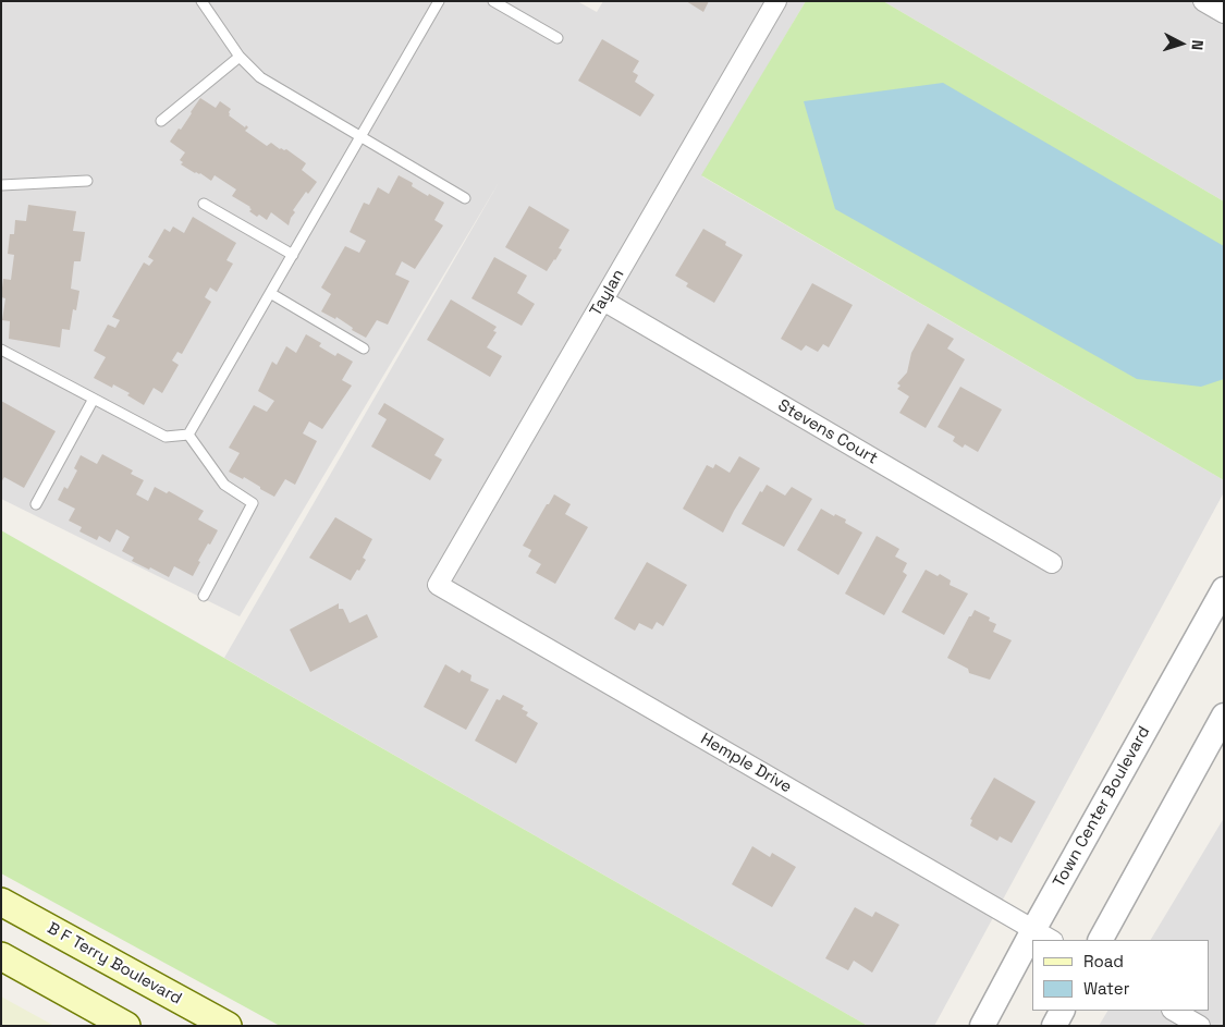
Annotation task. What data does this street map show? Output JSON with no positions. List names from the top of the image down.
{
  "streets": {
    "main road": ["B F Terry Boulevard"],
    "street": [
      "Taylan",
      "Stevens Court",
      "Hemple Drive",
      "Town Center Boulevard"
    ]
  },
  "crossings": [
    ["Taylan", "Stevens Court"],
    ["Taylan", "Hemple Drive"],
    ["Hemple Drive", "Town Center Boulevard"]
  ],
  "legend": ["Road", "Water"],
  "north": "right"
}
